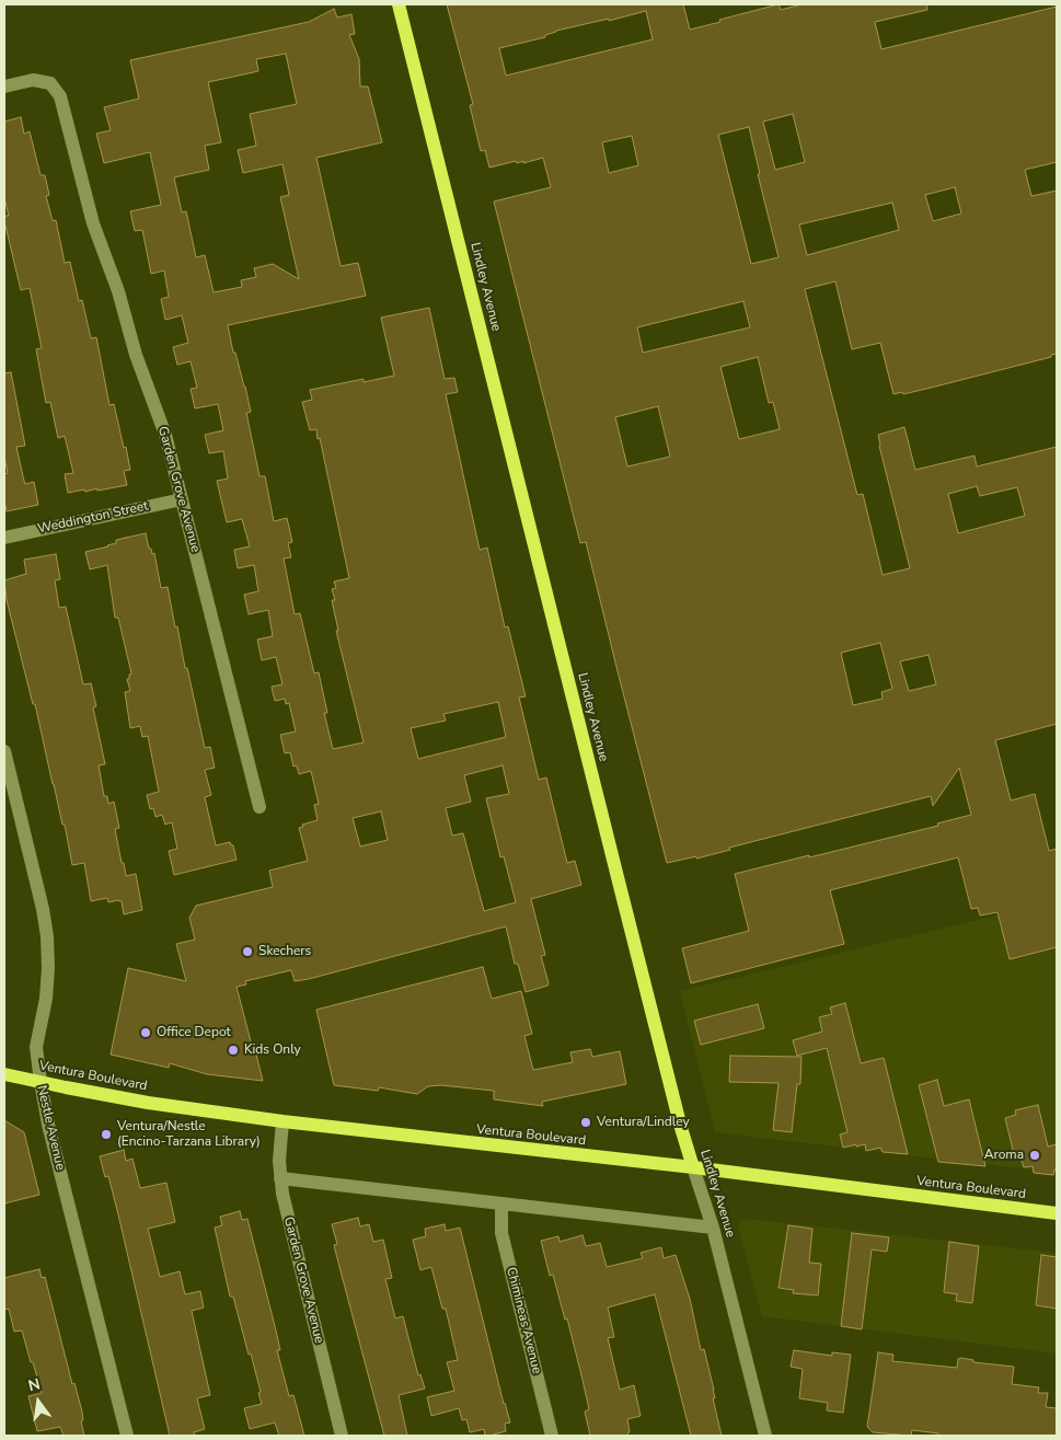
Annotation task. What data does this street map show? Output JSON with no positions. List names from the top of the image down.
{
  "streets": {
    "main road": ["Lindley Avenue", "Ventura Boulevard"],
    "street": [
      "Garden Grove Avenue",
      "Weddington Street",
      "Nestle Avenue",
      "Chimineas Avenue"
    ]
  },
  "crossings": [
    ["Lindley Avenue", "Ventura Boulevard"],
    ["Garden Grove Avenue", "Weddington Street"],
    ["Garden Grove Avenue", "Ventura Boulevard"],
    ["Ventura Boulevard", "Nestle Avenue"]
  ],
  "places": [
    "Skechers",
    "Office Depot",
    "Kids Only",
    "Ventura/Lindley",
    "Ventura/Nestle (Encino-Tarzana Library)",
    "Aroma"
  ],
  "north": "top"
}
